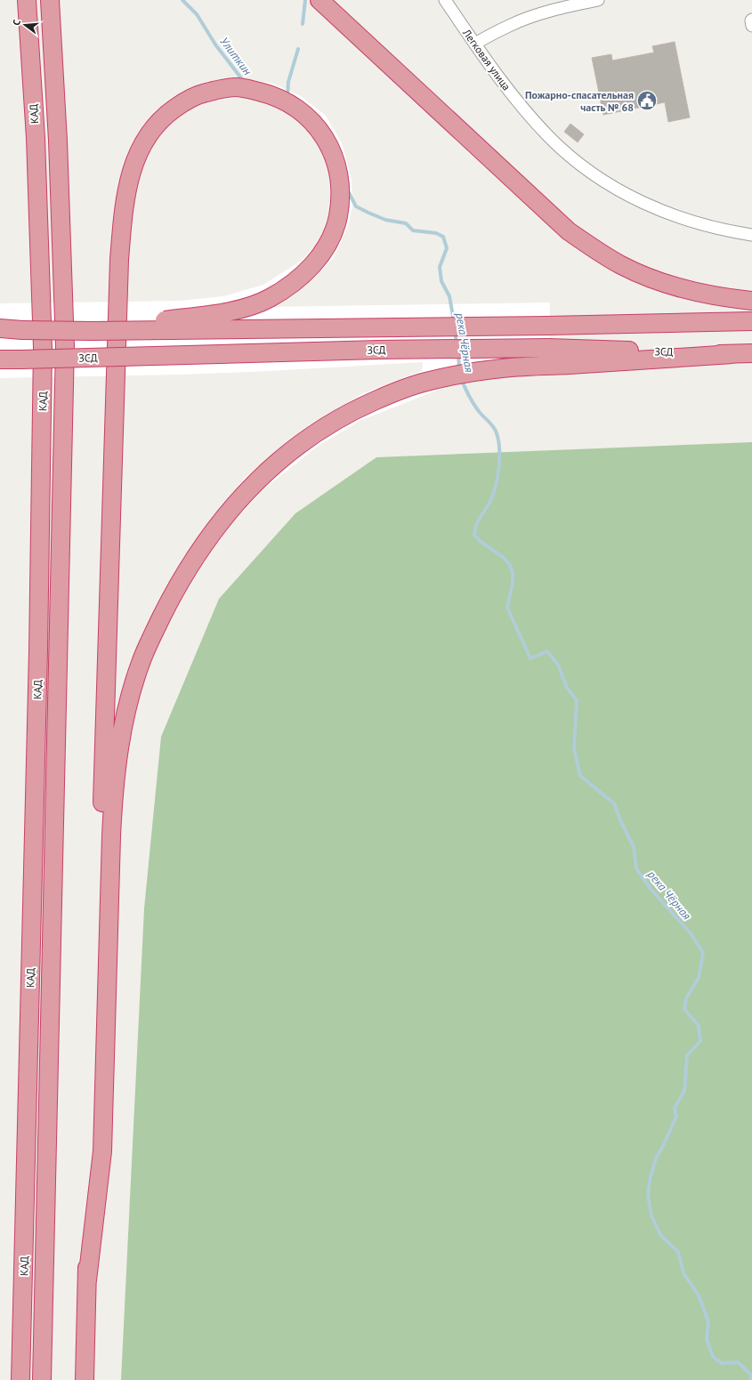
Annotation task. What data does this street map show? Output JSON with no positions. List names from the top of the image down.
{
  "streets": {
    "highway": ["КАД", "ЗСД"],
    "street": ["Легковая улица"]
  },
  "water": ["Улиткин", "река Чёрная"],
  "places": {
    "public building": ["Пожарно-спасательная часть № 68"]
  },
  "north": "left"
}
